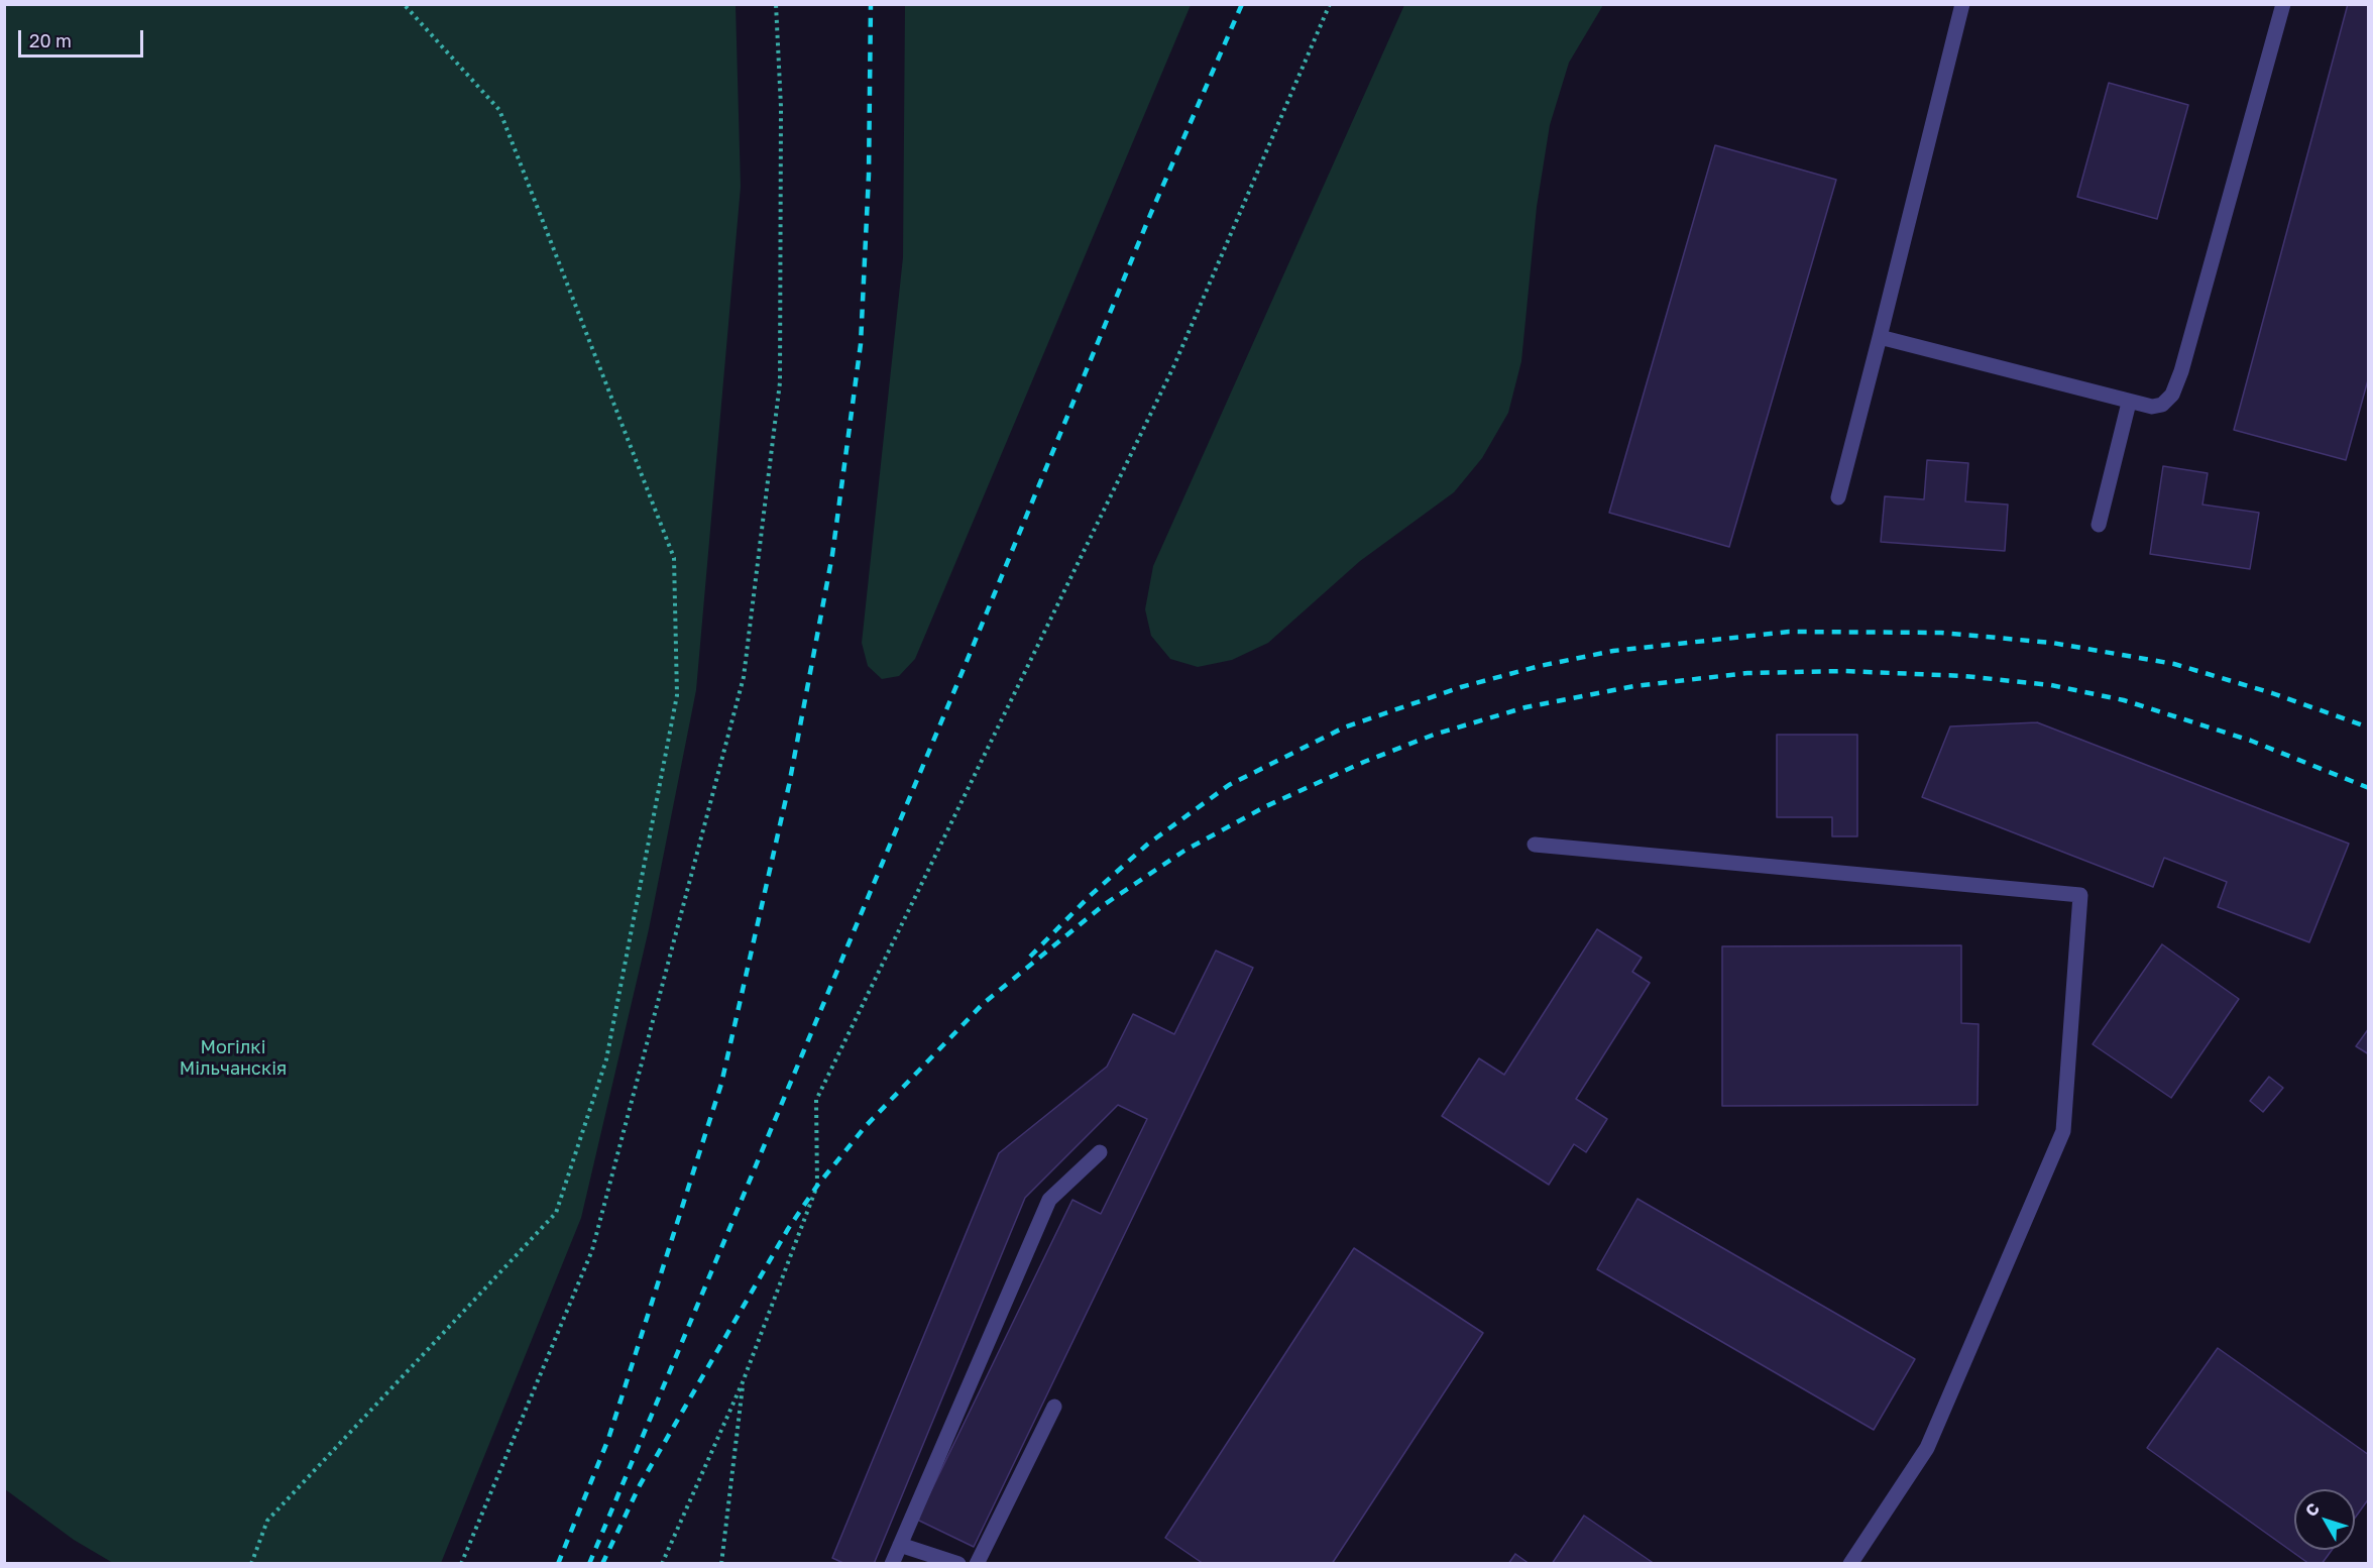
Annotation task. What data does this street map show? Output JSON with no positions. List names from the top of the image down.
{
  "parks": ["Могілкі Мільчанскія"],
  "scale_bar": "20 m",
  "north": "top left"
}
